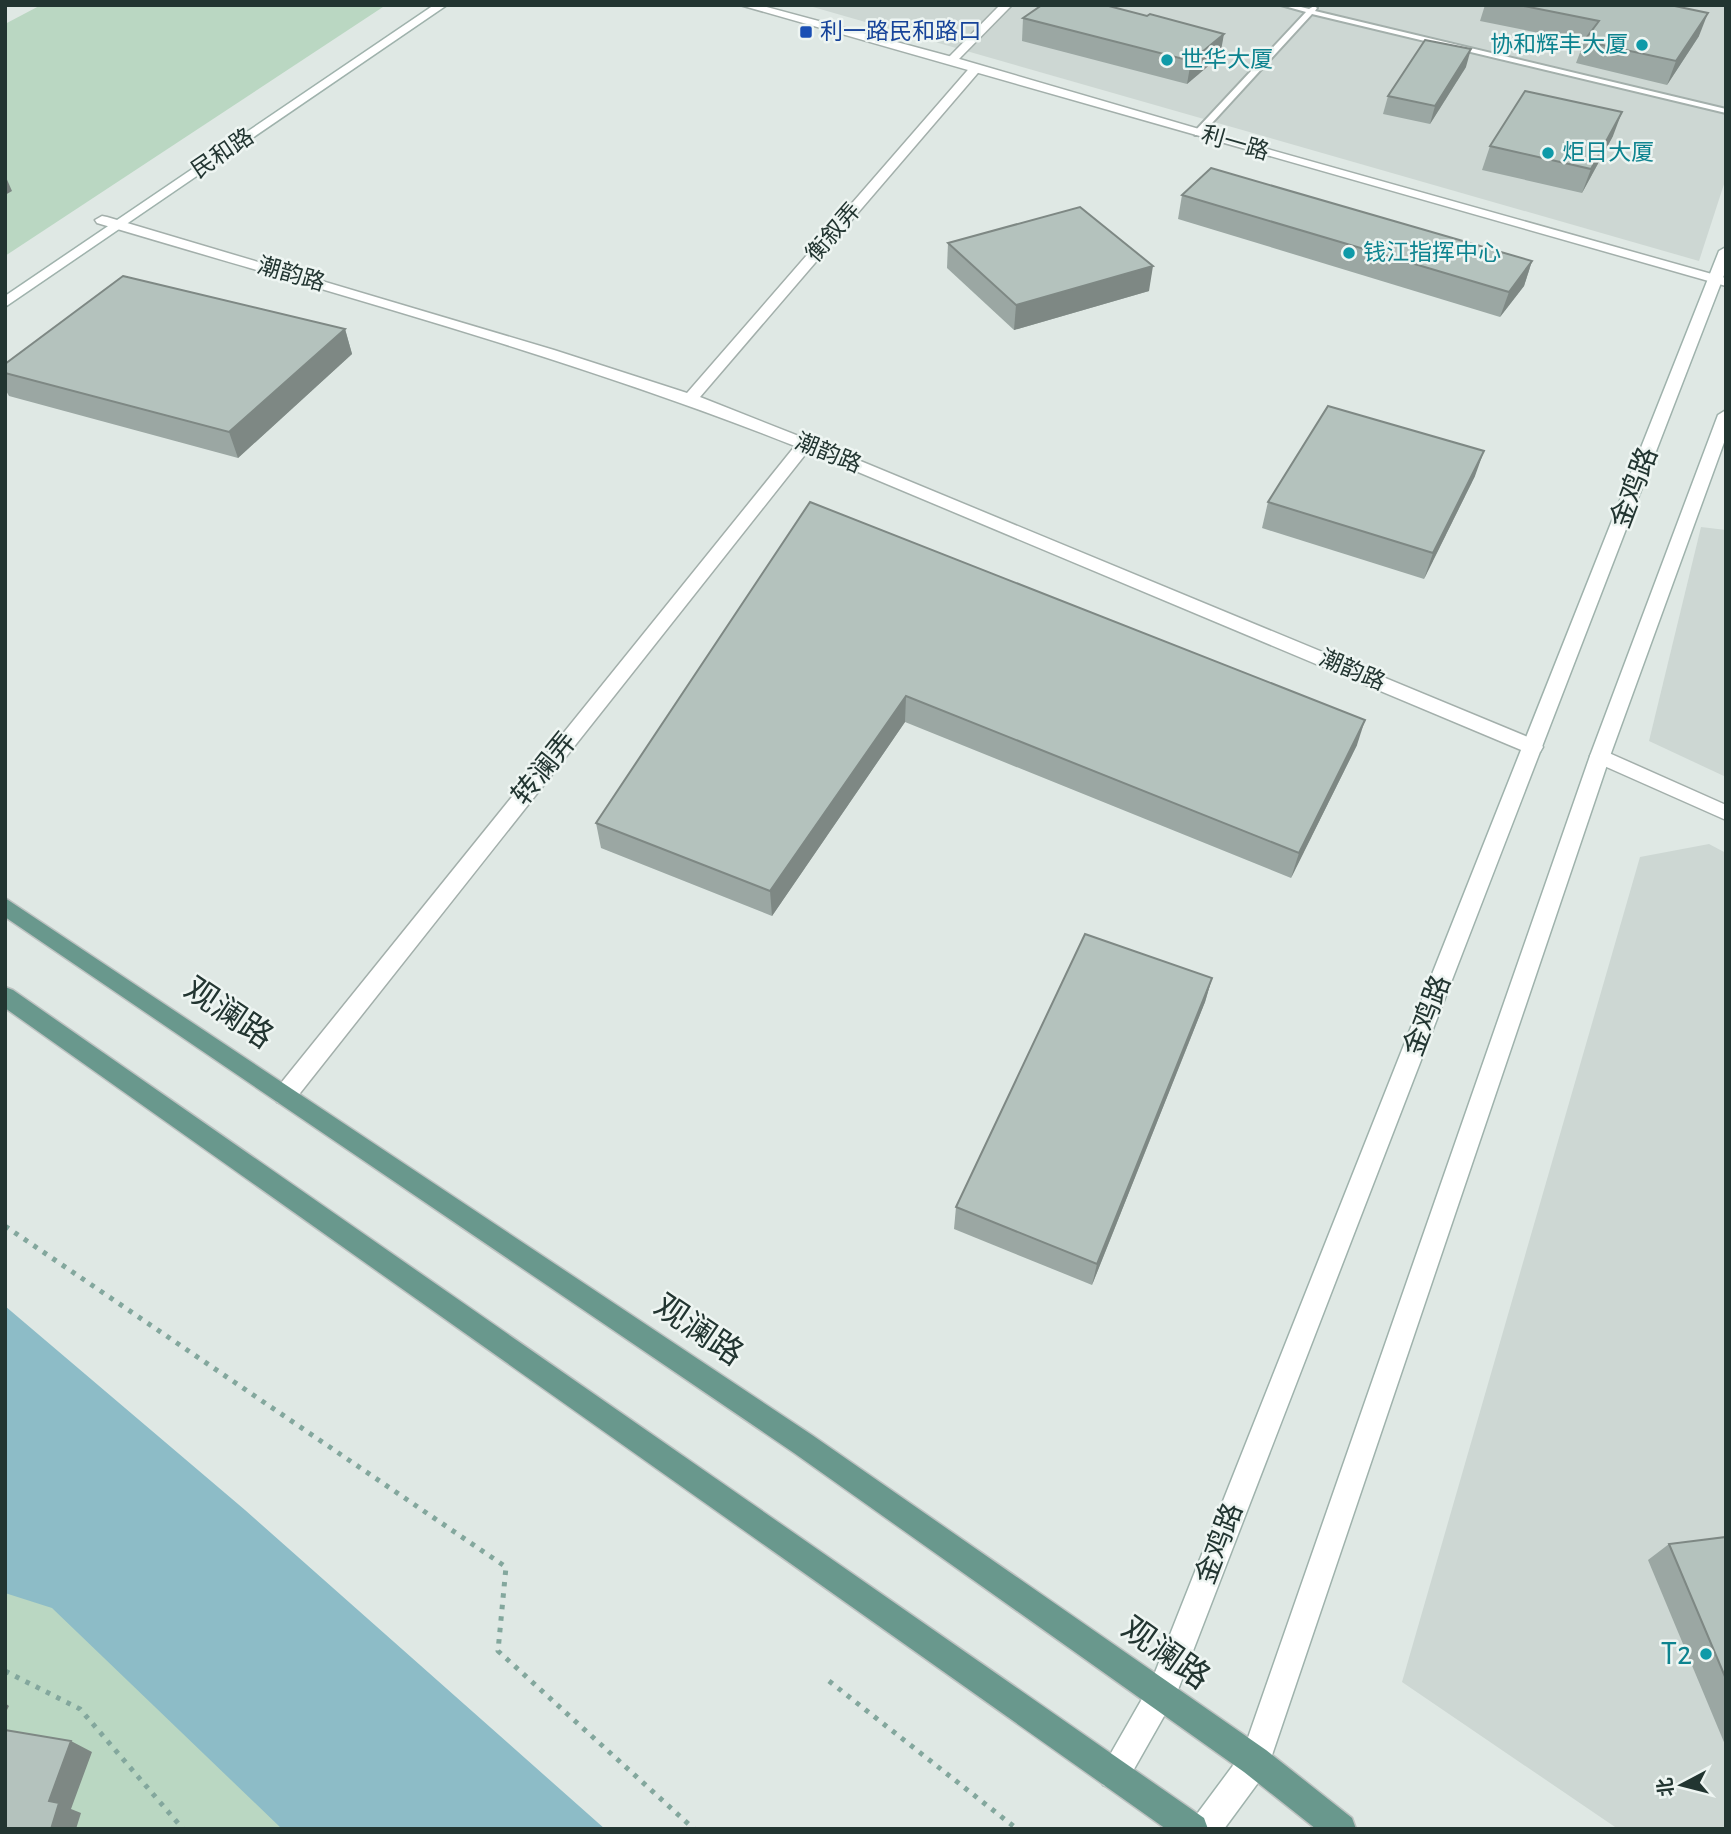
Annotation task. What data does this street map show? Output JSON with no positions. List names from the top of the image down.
{
  "streets": {
    "main road": ["观澜路"],
    "street": [
      "利一路",
      "民和路",
      "衡叙弄",
      "潮韵路",
      "金鸡路",
      "转澜弄"
    ]
  },
  "crossings": [
    ["利一路", "衡叙弄"],
    ["利一路", "金鸡路"],
    ["民和路", "潮韵路"],
    ["衡叙弄", "潮韵路"],
    ["潮韵路", "金鸡路"],
    ["潮韵路", "转澜弄"],
    ["金鸡路", "观澜路"],
    ["转澜弄", "观澜路"]
  ],
  "places": {
    "transit": ["利一路民和路口"],
    "other": [
      "协和辉丰大厦",
      "世华大厦",
      "炬日大厦",
      "钱江指挥中心",
      "T2"
    ]
  },
  "north": "left"
}
